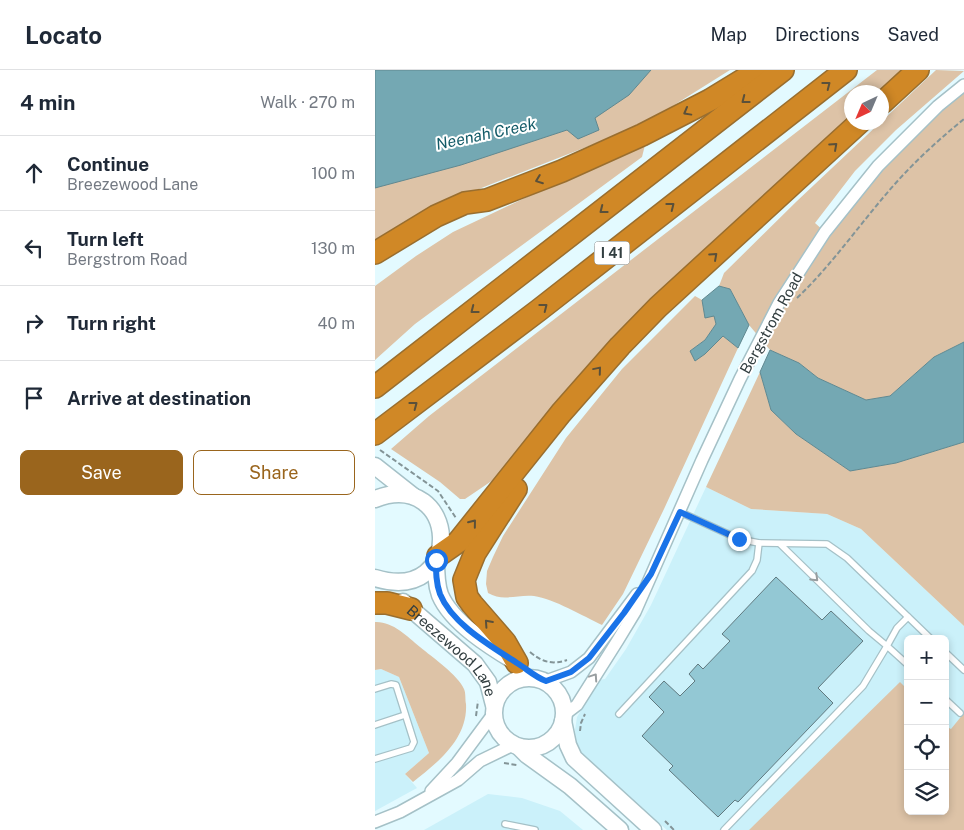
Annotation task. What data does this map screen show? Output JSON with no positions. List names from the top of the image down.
{
  "streets": {
    "highway": ["I 41"],
    "main road": ["Breezewood Lane"],
    "street": ["Bergstrom Road"]
  },
  "crossings": [
    ["Bergstrom Road", "Breezewood Lane"]
  ],
  "water": ["Neenah Creek"],
  "north": "bottom left",
  "page": {
    "header": "Locato",
    "nav": ["Map", "Directions", "Saved"],
    "heading": ["4 min", "Walk · 270 m"],
    "list": [
      ["Continue", "Breezewood Lane", "100 m"],
      ["Turn left", "Bergstrom Road", "130 m"],
      ["Turn right", "40 m"],
      "Arrive at destination"
    ],
    "buttons": ["Save", "Share"],
    "map_buttons": ["+", "−"]
  }
}
